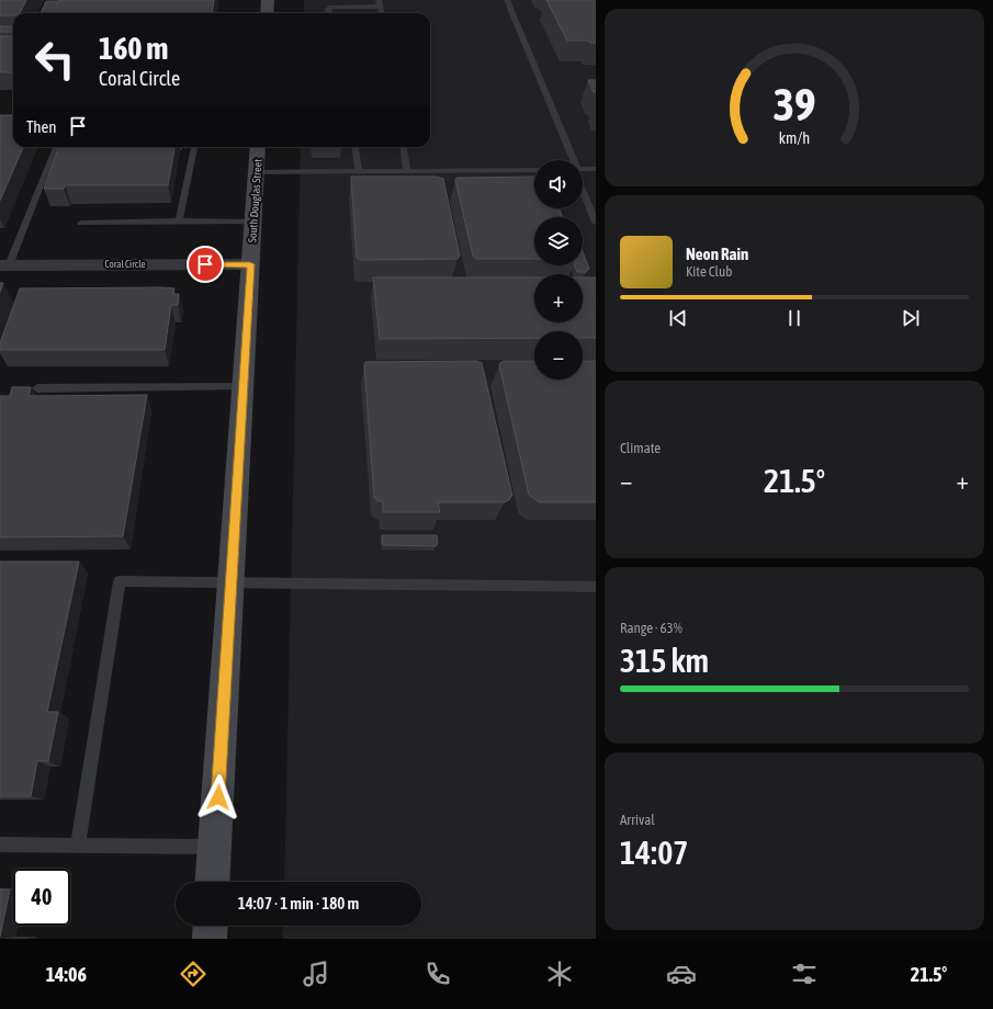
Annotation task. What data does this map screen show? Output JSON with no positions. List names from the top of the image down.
{
  "streets": {
    "street": ["South Douglas Street", "Coral Circle"]
  },
  "crossings": [
    ["South Douglas Street", "Coral Circle"]
  ],
  "page": {
    "turn": ["160 m", "Coral Circle"],
    "then": "Then",
    "map_buttons": ["+", "−"],
    "song": ["Neon Rain", "Kite Club"],
    "tile": [
      "Climate",
      ["Range · 63%", "315 km"],
      ["Arrival", "14:07"]
    ],
    "heat": ["−", "21.5°", "+"],
    "limit": "40",
    "trip": "14:07 · 1 min · 180 m",
    "tabs": ["14:06", "21.5°"],
    "gauge": ["39", "km/h"]
  }
}
